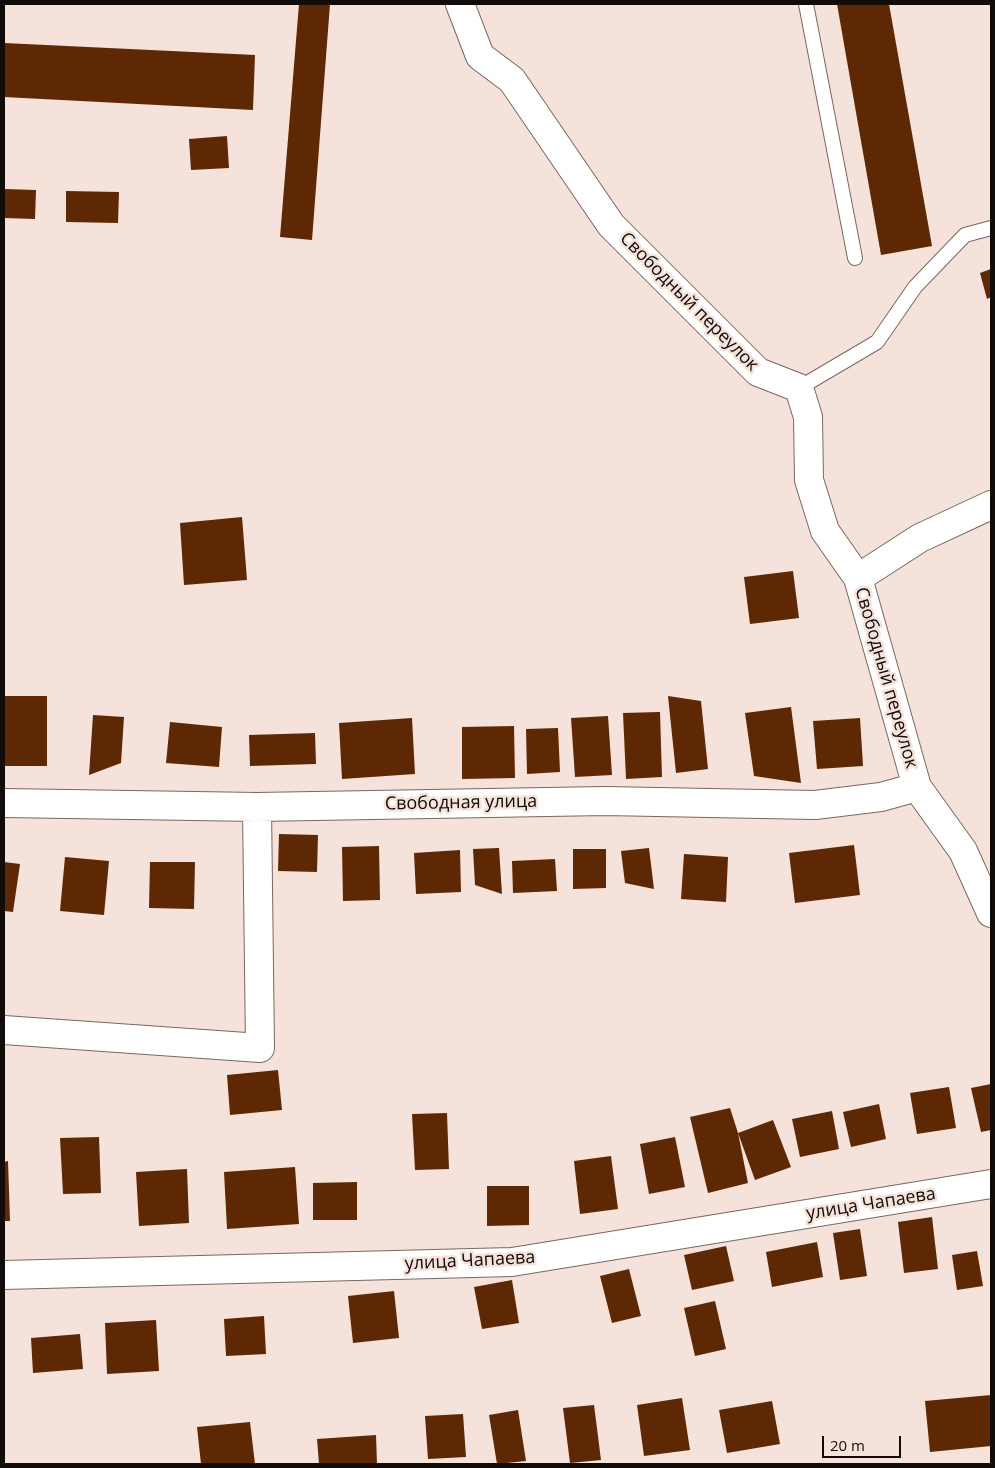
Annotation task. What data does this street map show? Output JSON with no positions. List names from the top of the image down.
{
  "streets": {
    "street": ["Свободный переулок", "Свободная улица", "улица Чапаева"]
  },
  "crossings": [
    ["Свободный переулок", "Свободная улица"]
  ],
  "scale_bar": "20 m"
}
